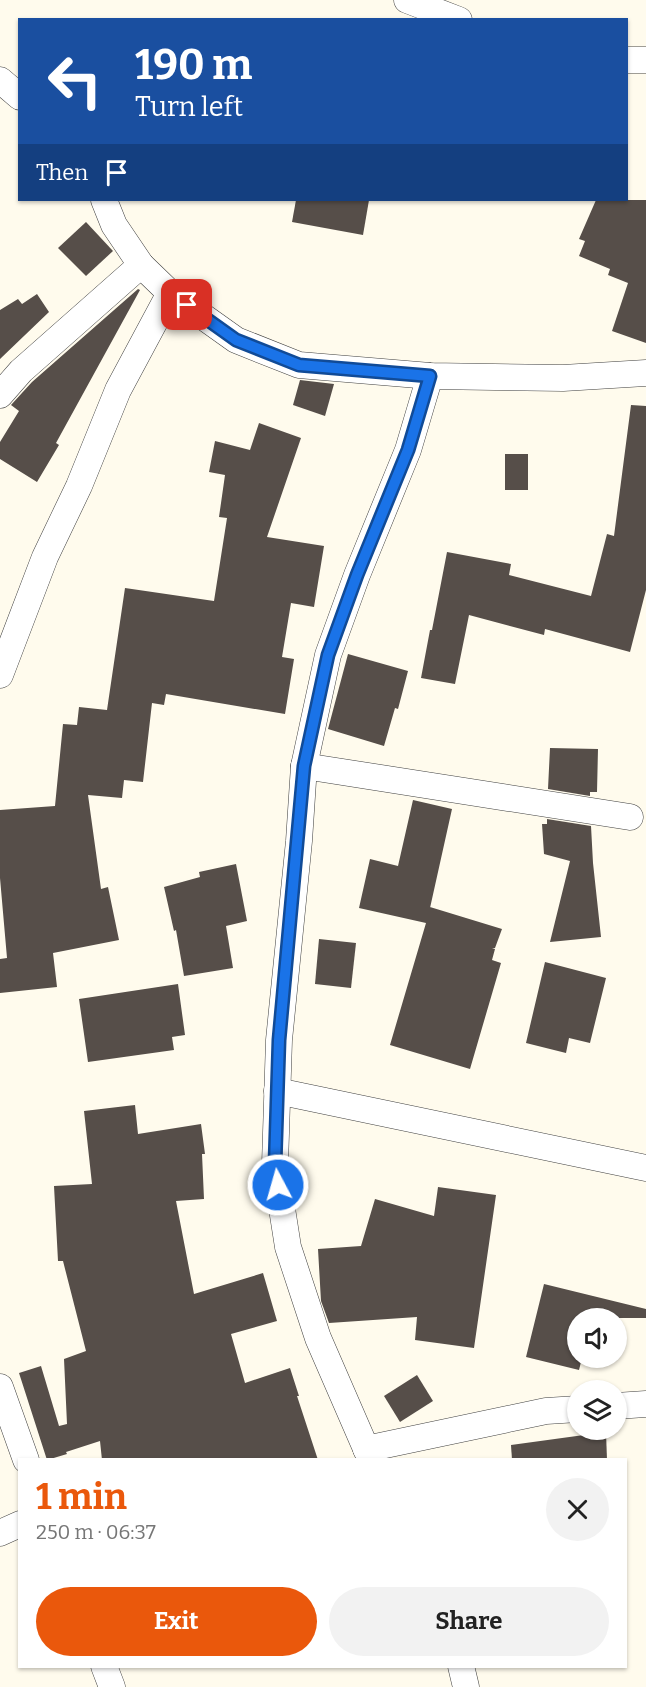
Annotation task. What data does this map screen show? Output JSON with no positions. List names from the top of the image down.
{
  "page": {
    "turn": ["190 m", "Turn left"],
    "then": "Then",
    "heading": ["1 min", "250 m · 06:37"],
    "buttons": ["Exit", "Share"]
  }
}
